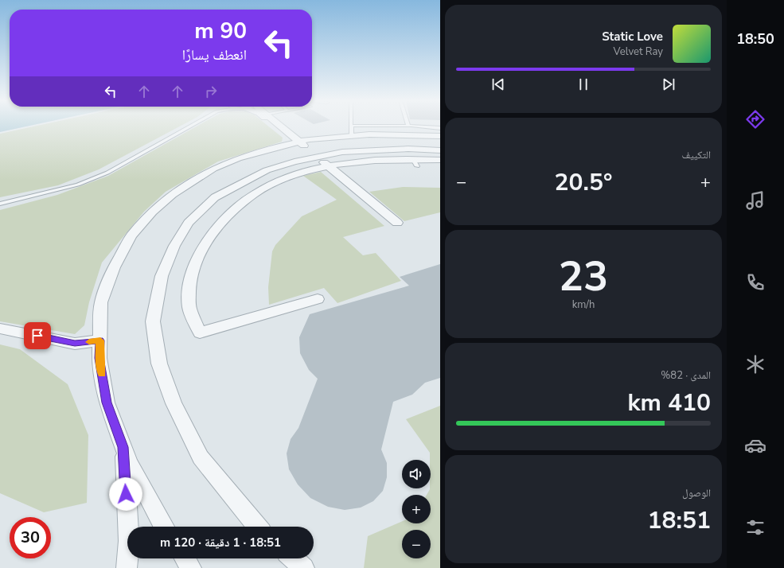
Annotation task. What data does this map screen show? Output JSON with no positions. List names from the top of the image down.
{
  "page": {
    "tabs": "18:50",
    "turn": ["90 m", "انعطف يسارًا"],
    "song": ["Static Love", "Velvet Ray"],
    "tile": [
      "التكييف",
      ["23", "km/h"],
      ["المدى · 82%", "410 km"],
      ["الوصول", "18:51"]
    ],
    "heat": ["−", "20.5°", "+"],
    "map_buttons": ["+", "−"],
    "limit": "30",
    "trip": "18:51 · 1 دقيقة · 120 m"
  }
}
